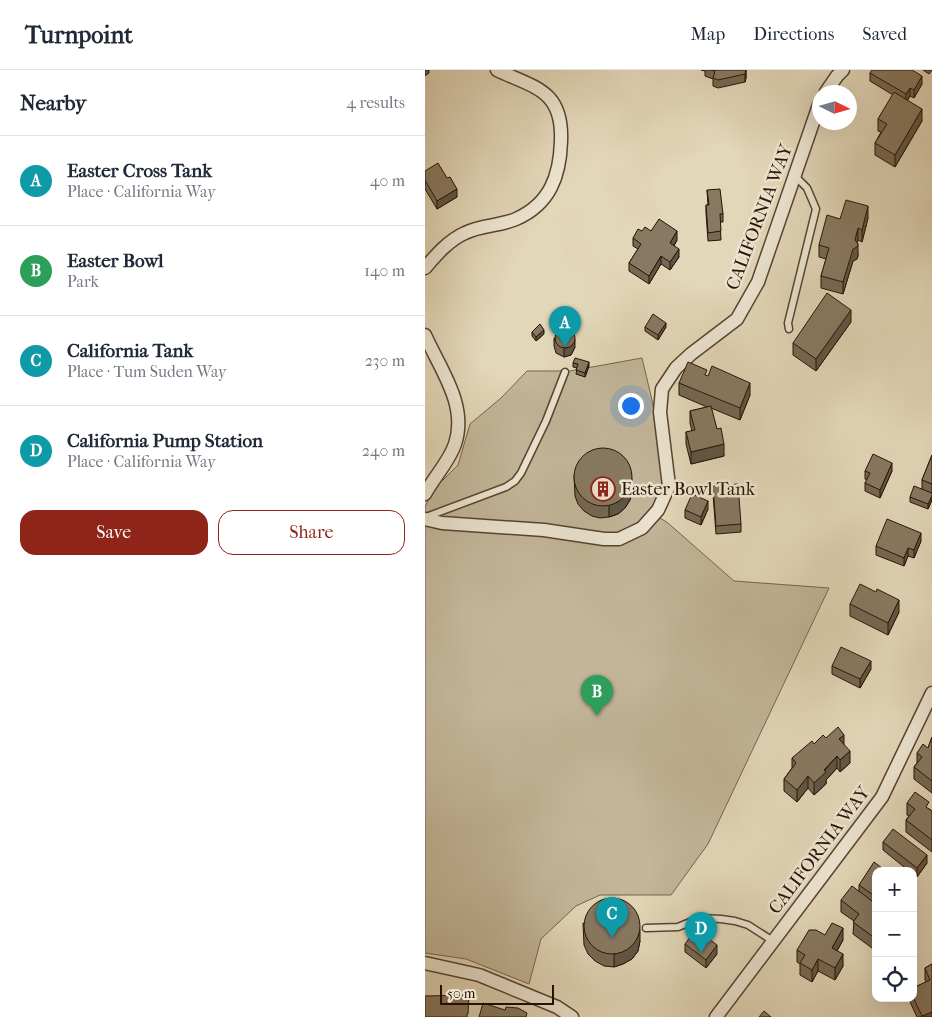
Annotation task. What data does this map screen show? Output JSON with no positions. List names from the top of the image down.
{
  "streets": {
    "street": ["CALIFORNIA WAY"]
  },
  "places": {
    "building": ["Easter Bowl Tank"]
  },
  "scale_bar": "50 m",
  "north": "right",
  "page": {
    "header": "Turnpoint",
    "nav": ["Map", "Directions", "Saved"],
    "heading": ["Nearby", "4 results"],
    "list": [
      {
        "mark": "A",
        "name": "Easter Cross Tank",
        "note": "Place · California Way",
        "value": "40 m"
      },
      {
        "mark": "B",
        "name": "Easter Bowl",
        "note": "Park",
        "value": "140 m"
      },
      {
        "mark": "C",
        "name": "California Tank",
        "note": "Place · Tum Suden Way",
        "value": "230 m"
      },
      {
        "mark": "D",
        "name": "California Pump Station",
        "note": "Place · California Way",
        "value": "240 m"
      }
    ],
    "pins": [
      "A",
      "B",
      "C",
      "D"
    ],
    "buttons": ["Save", "Share"],
    "map_buttons": ["+", "−"],
    "scale": "50 m"
  }
}
